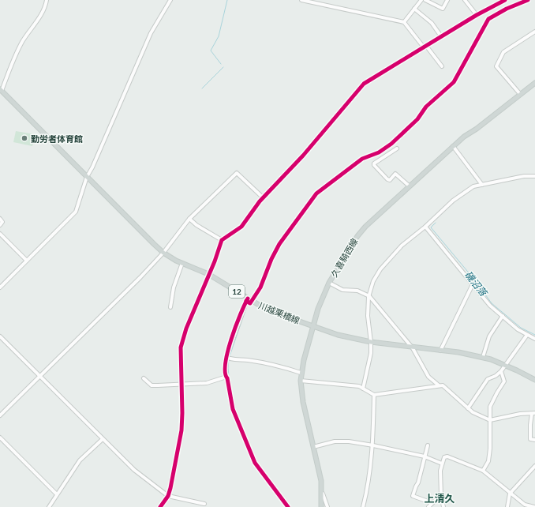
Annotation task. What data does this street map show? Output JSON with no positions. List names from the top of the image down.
{
  "streets": {
    "main road": ["久喜騎西線", "12", "川越栗橋線"]
  },
  "crossings": [
    ["久喜騎西線", "川越栗橋線"]
  ],
  "districts": ["上清久"],
  "water": ["磯沼落"],
  "places": ["勤労者体育館"]
}
